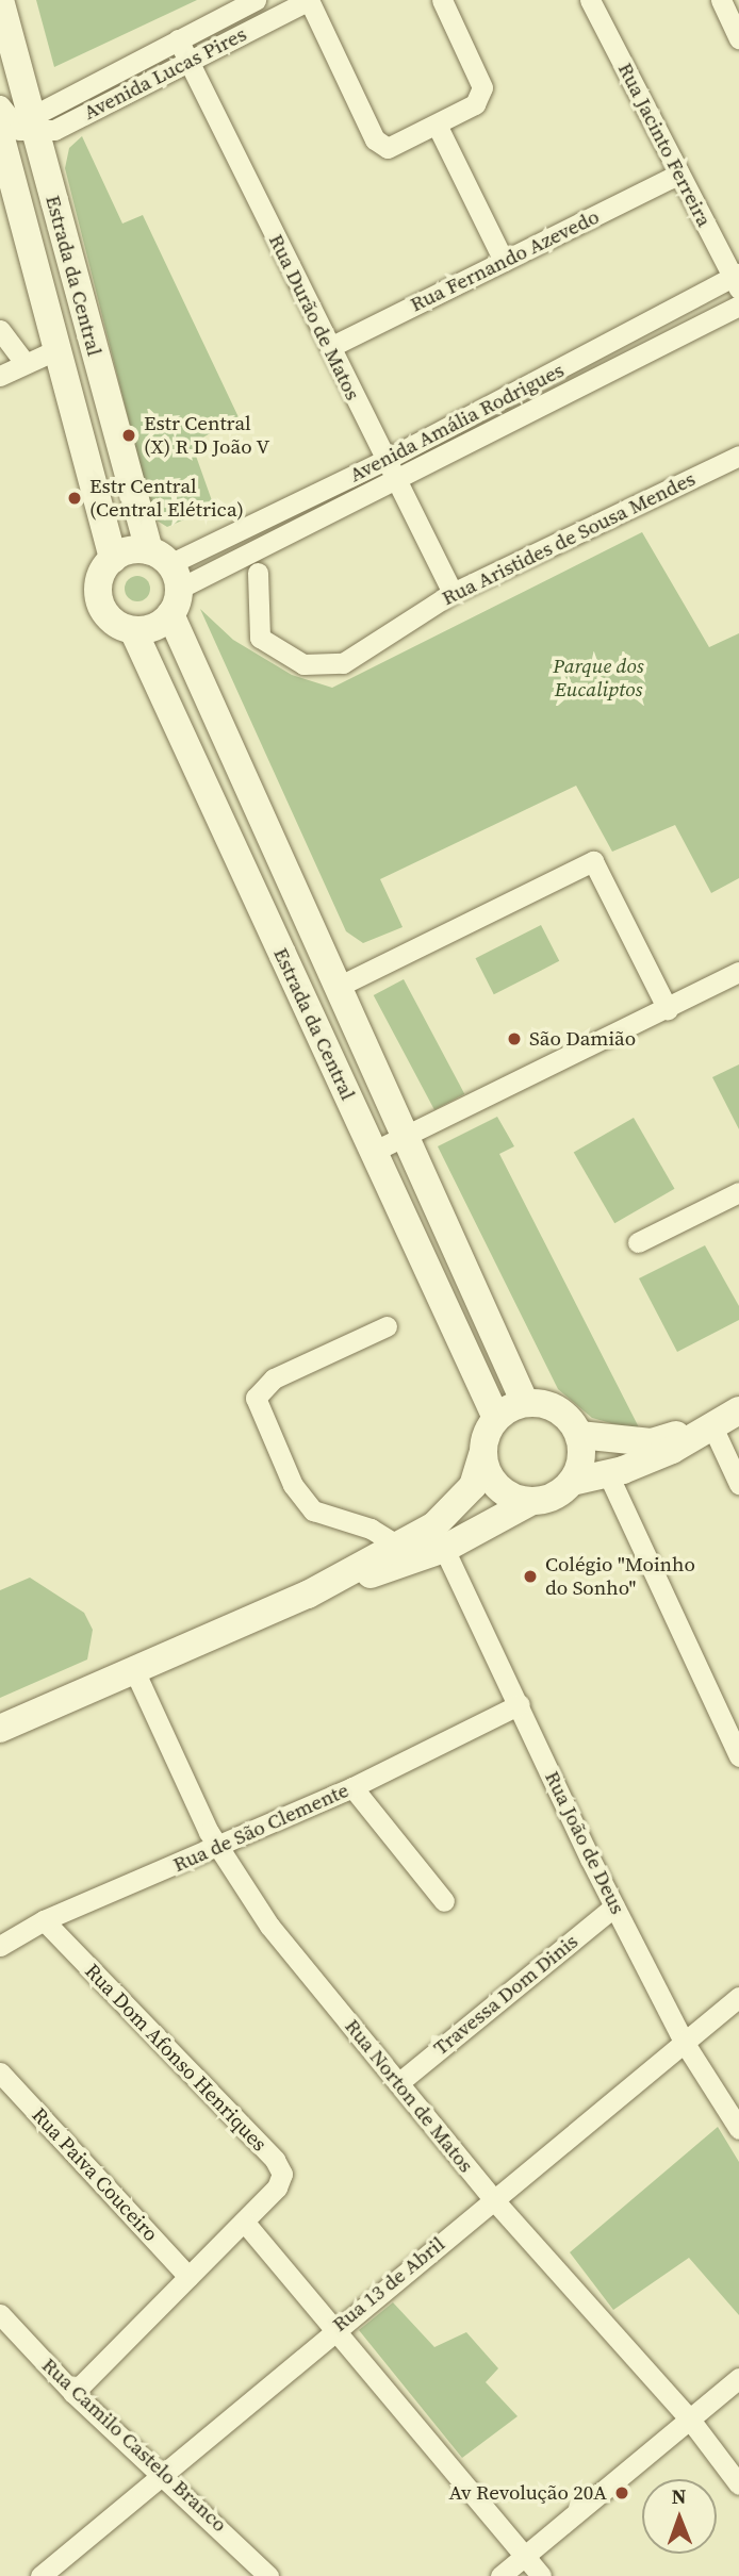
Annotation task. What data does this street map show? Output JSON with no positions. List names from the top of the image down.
{
  "streets": {
    "main road": ["Estrada da Central"],
    "street": [
      "Avenida Lucas Pires",
      "Rua Jacinto Ferreira",
      "Rua Fernando Azevedo",
      "Rua Durão de Matos",
      "Avenida Amália Rodrigues",
      "Rua Aristides de Sousa Mendes",
      "Rua de São Clemente",
      "Rua João de Deus",
      "Travessa Dom Dinis",
      "Rua Dom Afonso Henriques",
      "Rua Norton de Matos",
      "Rua Paiva Couceiro",
      "Rua 13 de Abril",
      "Rua Camilo Castelo Branco"
    ]
  },
  "crossings": [
    ["Avenida Lucas Pires", "Estrada da Central"],
    ["Avenida Lucas Pires", "Rua Durão de Matos"],
    ["Rua Jacinto Ferreira", "Rua Fernando Azevedo"],
    ["Rua Jacinto Ferreira", "Avenida Amália Rodrigues"],
    ["Rua Fernando Azevedo", "Rua Durão de Matos"],
    ["Estrada da Central", "Avenida Amália Rodrigues"],
    ["Rua Durão de Matos", "Avenida Amália Rodrigues"],
    ["Rua Durão de Matos", "Rua Aristides de Sousa Mendes"],
    ["Rua de São Clemente", "Rua João de Deus"],
    ["Rua de São Clemente", "Rua Dom Afonso Henriques"],
    ["Rua de São Clemente", "Rua Norton de Matos"],
    ["Rua João de Deus", "Travessa Dom Dinis"],
    ["Rua João de Deus", "Rua 13 de Abril"],
    ["Travessa Dom Dinis", "Rua Norton de Matos"],
    ["Rua Norton de Matos", "Rua 13 de Abril"],
    ["Rua 13 de Abril", "Rua Camilo Castelo Branco"]
  ],
  "parks": ["Parque dos Eucaliptos"],
  "places": [
    "Estr Central (X) R D João V",
    "Estr Central (Central Elétrica)",
    "São Damião",
    "Colégio \"Moinho do Sonho\"",
    "Av Revolução 20A"
  ],
  "north": "top"
}
